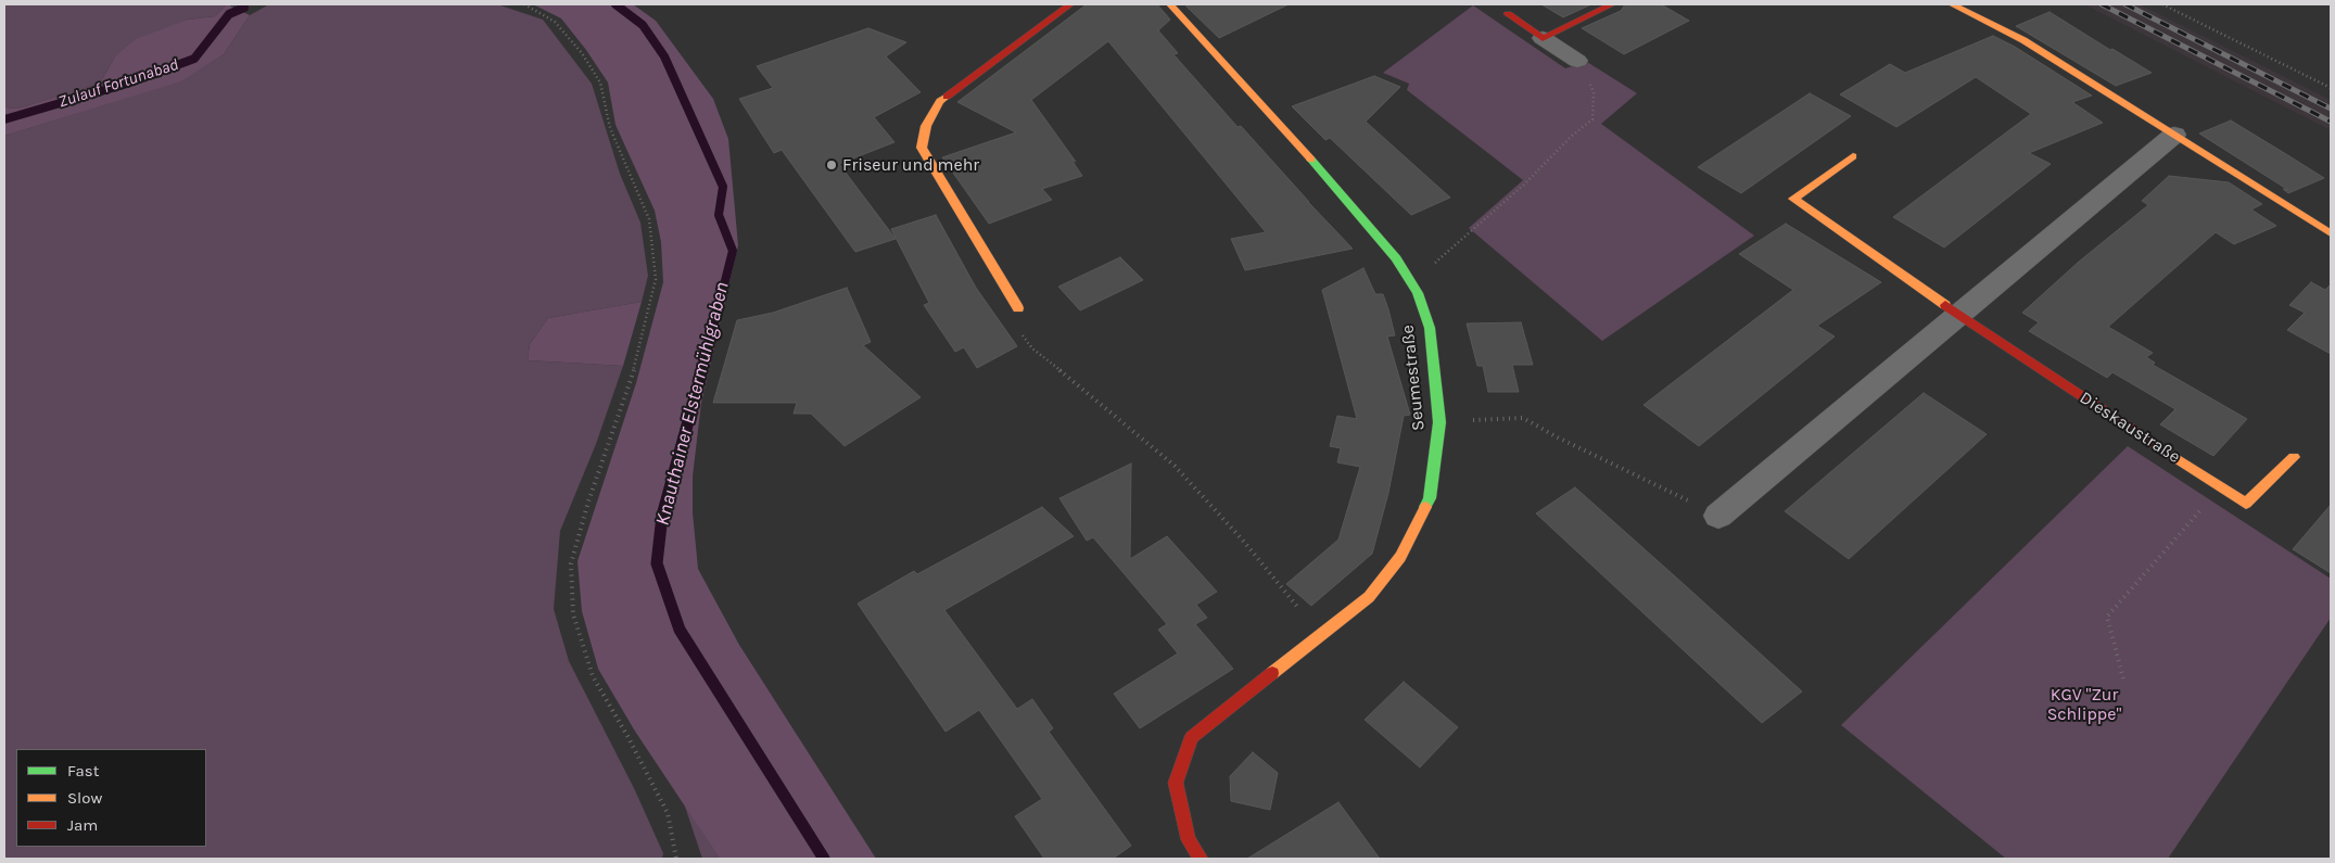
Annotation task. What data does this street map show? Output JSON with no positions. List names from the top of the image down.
{
  "streets": {
    "street": ["Seumestraße", "Dieskaustraße"]
  },
  "water": ["Zulauf Fortunabad", "Knauthainer Elstermühlgraben"],
  "parks": ["KGV \"Zur Schlippe\""],
  "places": ["Friseur und mehr"],
  "legend": ["Fast", "Slow", "Jam"]
}
